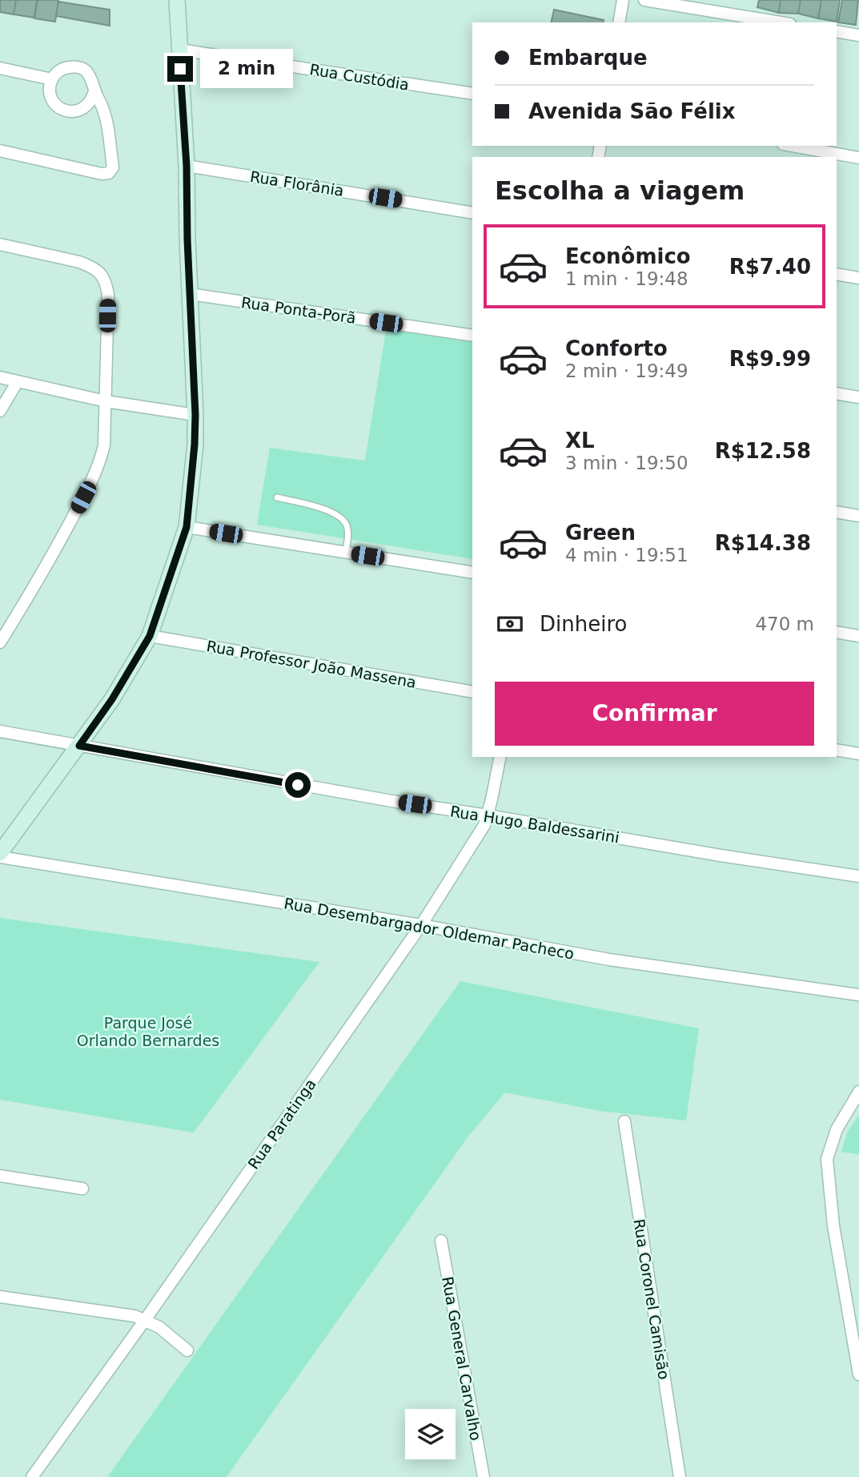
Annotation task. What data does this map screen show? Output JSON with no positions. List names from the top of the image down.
{
  "streets": {
    "street": [
      "Rua Custódia",
      "Rua Florânia",
      "Rua Ponta-Porã",
      "Rua Professor João Massena",
      "Rua Hugo Baldessarini",
      "Rua Desembargador Oldemar Pacheco",
      "Rua Paratinga",
      "Rua Coronel Camisão",
      "Rua General Carvalho"
    ]
  },
  "crossings": [
    ["Rua Hugo Baldessarini", "Rua Paratinga"],
    ["Rua Desembargador Oldemar Pacheco", "Rua Paratinga"]
  ],
  "parks": ["Parque José Orlando Bernardes"],
  "page": {
    "banner": ["Embarque", "Avenida São Félix"],
    "bubble": "2 min",
    "heading": "Escolha a viagem",
    "list": [
      {
        "name": "Econômico",
        "note": "1 min · 19:48",
        "value": "R$7.40"
      },
      {
        "name": "Conforto",
        "note": "2 min · 19:49",
        "value": "R$9.99"
      },
      {
        "name": "XL",
        "note": "3 min · 19:50",
        "value": "R$12.58"
      },
      {
        "name": "Green",
        "note": "4 min · 19:51",
        "value": "R$14.38"
      }
    ],
    "pay": ["Dinheiro", "470 m"],
    "buttons": "Confirmar"
  }
}
